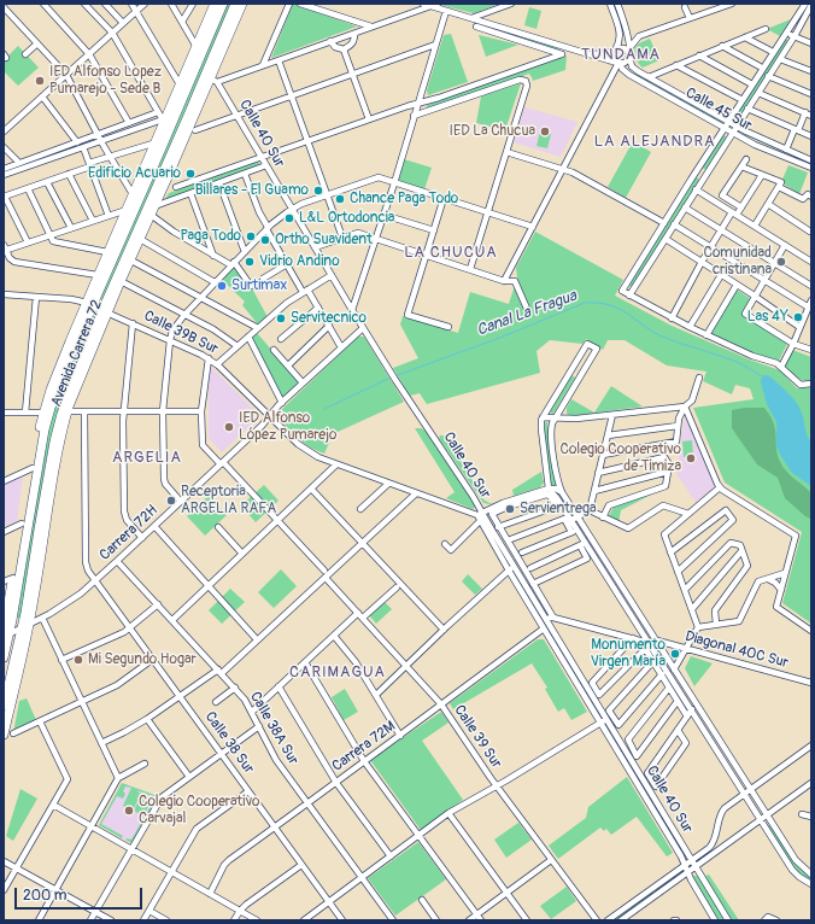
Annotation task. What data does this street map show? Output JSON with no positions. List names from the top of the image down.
{
  "streets": {
    "highway": ["Avenida Carrera 72"],
    "street": [
      "Calle 45 Sur",
      "Calle 40 Sur",
      "Calle 39B Sur",
      "Carrera 72H",
      "Diagonal 40C Sur",
      "Calle 38A Sur",
      "Calle 39 Sur",
      "Calle 38 Sur",
      "Carrera 72M"
    ]
  },
  "crossings": [
    ["Calle 40 Sur", "Calle 39B Sur"],
    ["Calle 40 Sur", "Avenida Carrera 72"],
    ["Calle 40 Sur", "Carrera 72H"],
    ["Calle 40 Sur", "Carrera 72M"],
    ["Calle 39B Sur", "Avenida Carrera 72"],
    ["Calle 39B Sur", "Carrera 72H"],
    ["Avenida Carrera 72", "Carrera 72H"],
    ["Carrera 72H", "Calle 38A Sur"],
    ["Carrera 72H", "Calle 38 Sur"],
    ["Calle 38A Sur", "Carrera 72M"],
    ["Calle 39 Sur", "Carrera 72M"],
    ["Calle 38 Sur", "Carrera 72M"]
  ],
  "districts": [
    "TUNDAMA",
    "LA ALEJANDRA",
    "LA CHUCUA",
    "ARGELIA",
    "CARIMAGUA"
  ],
  "water": ["Canal La Fragua"],
  "places": [
    "IED Alfonso Lopez Pumarejo - Sede B",
    "IED La Chucua",
    "Edificio Acuario",
    "Billares - El Guamo",
    "Chance Paga Todo",
    "L&L Ortodoncia",
    "Paga Todo",
    "Ortho Suavident",
    "Vidrio Andino",
    "Comunidad cristinana",
    "Surtimax",
    "Las 4Y",
    "Servitecnico",
    "IED Alfonso López Pumarejo",
    "Colegio Cooperativo de Timiza",
    "Receptoria ARGELIA RAFA",
    "Servientrega",
    "Monumento Virgen María",
    "Mi Segundo Hogar",
    "Colegio Cooperativo Carvajal"
  ],
  "scale_bar": "200 m"
}
